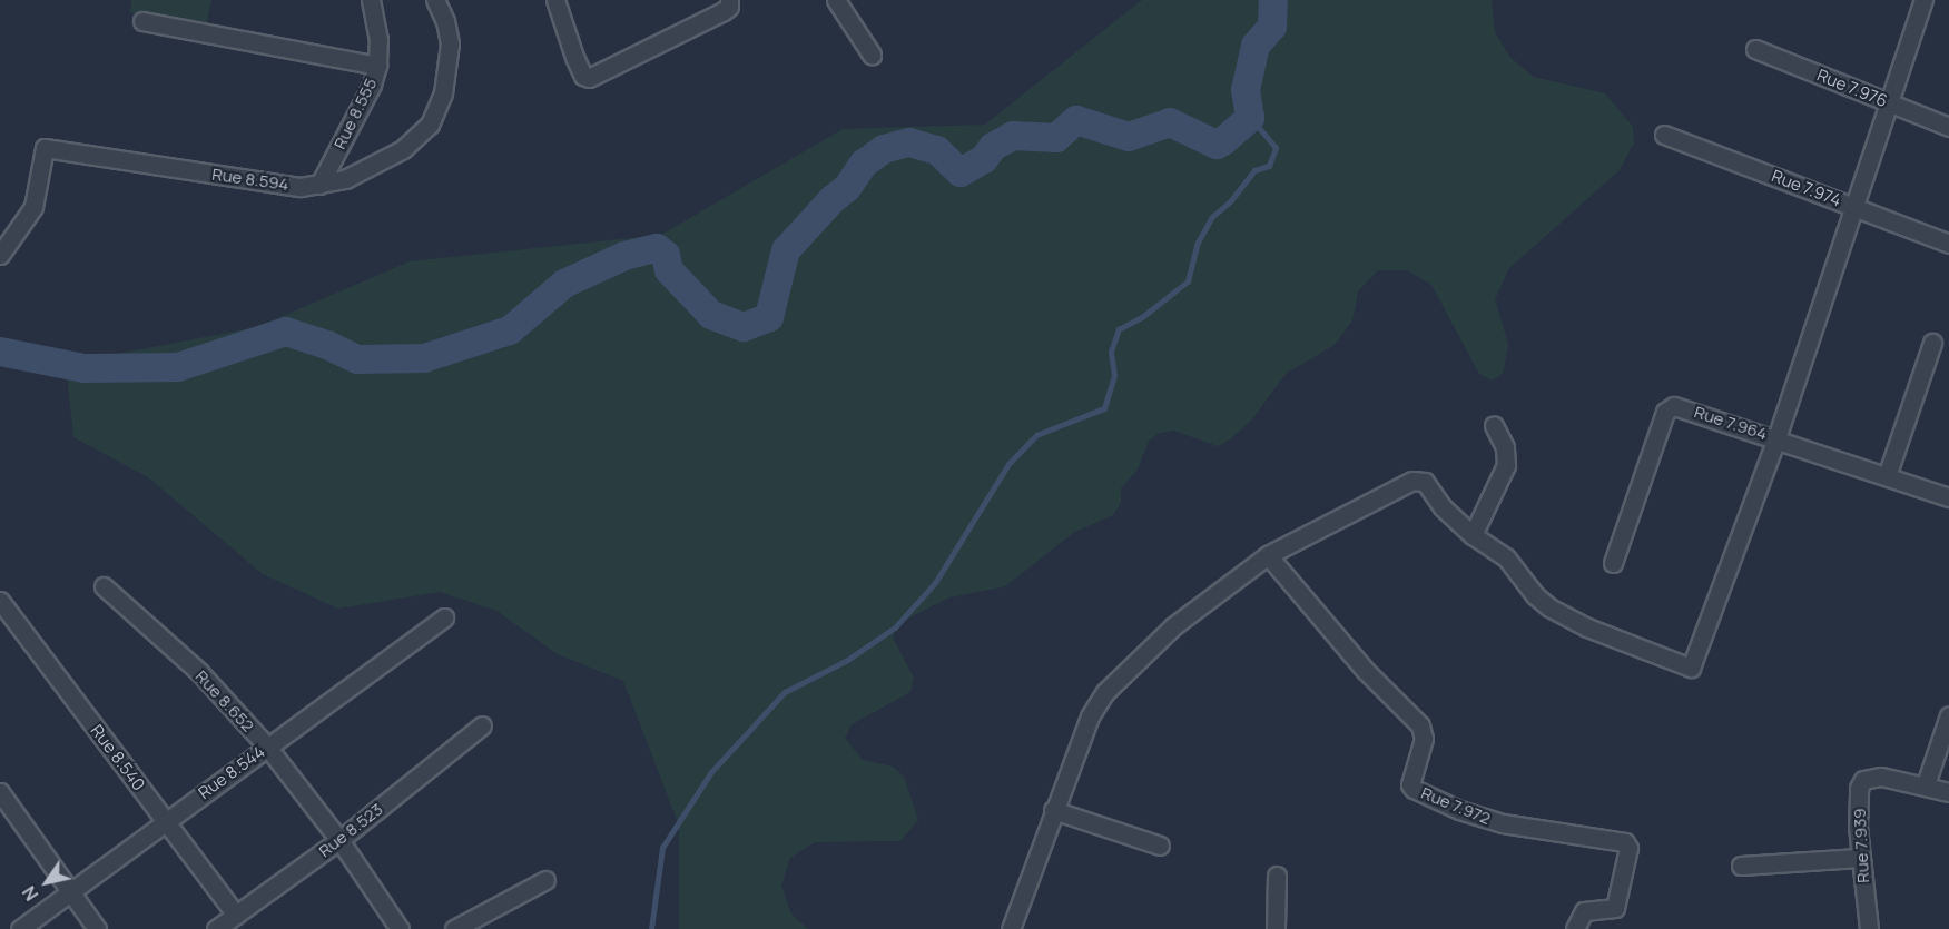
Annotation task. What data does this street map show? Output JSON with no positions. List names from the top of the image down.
{
  "streets": {
    "street": [
      "Rue 7.976",
      "Rue 8.555",
      "Rue 8.594",
      "Rue 7.974",
      "Rue 7.964",
      "Rue 8.652",
      "Rue 8.540",
      "Rue 8.544",
      "Rue 7.972",
      "Rue 8.523",
      "Rue 7.939"
    ]
  },
  "crossings": [
    ["Rue 8.555", "Rue 8.594"],
    ["Rue 8.652", "Rue 8.544"],
    ["Rue 8.652", "Rue 8.523"],
    ["Rue 8.540", "Rue 8.544"],
    ["Rue 8.540", "Rue 8.523"]
  ],
  "north": "bottom left"
}
